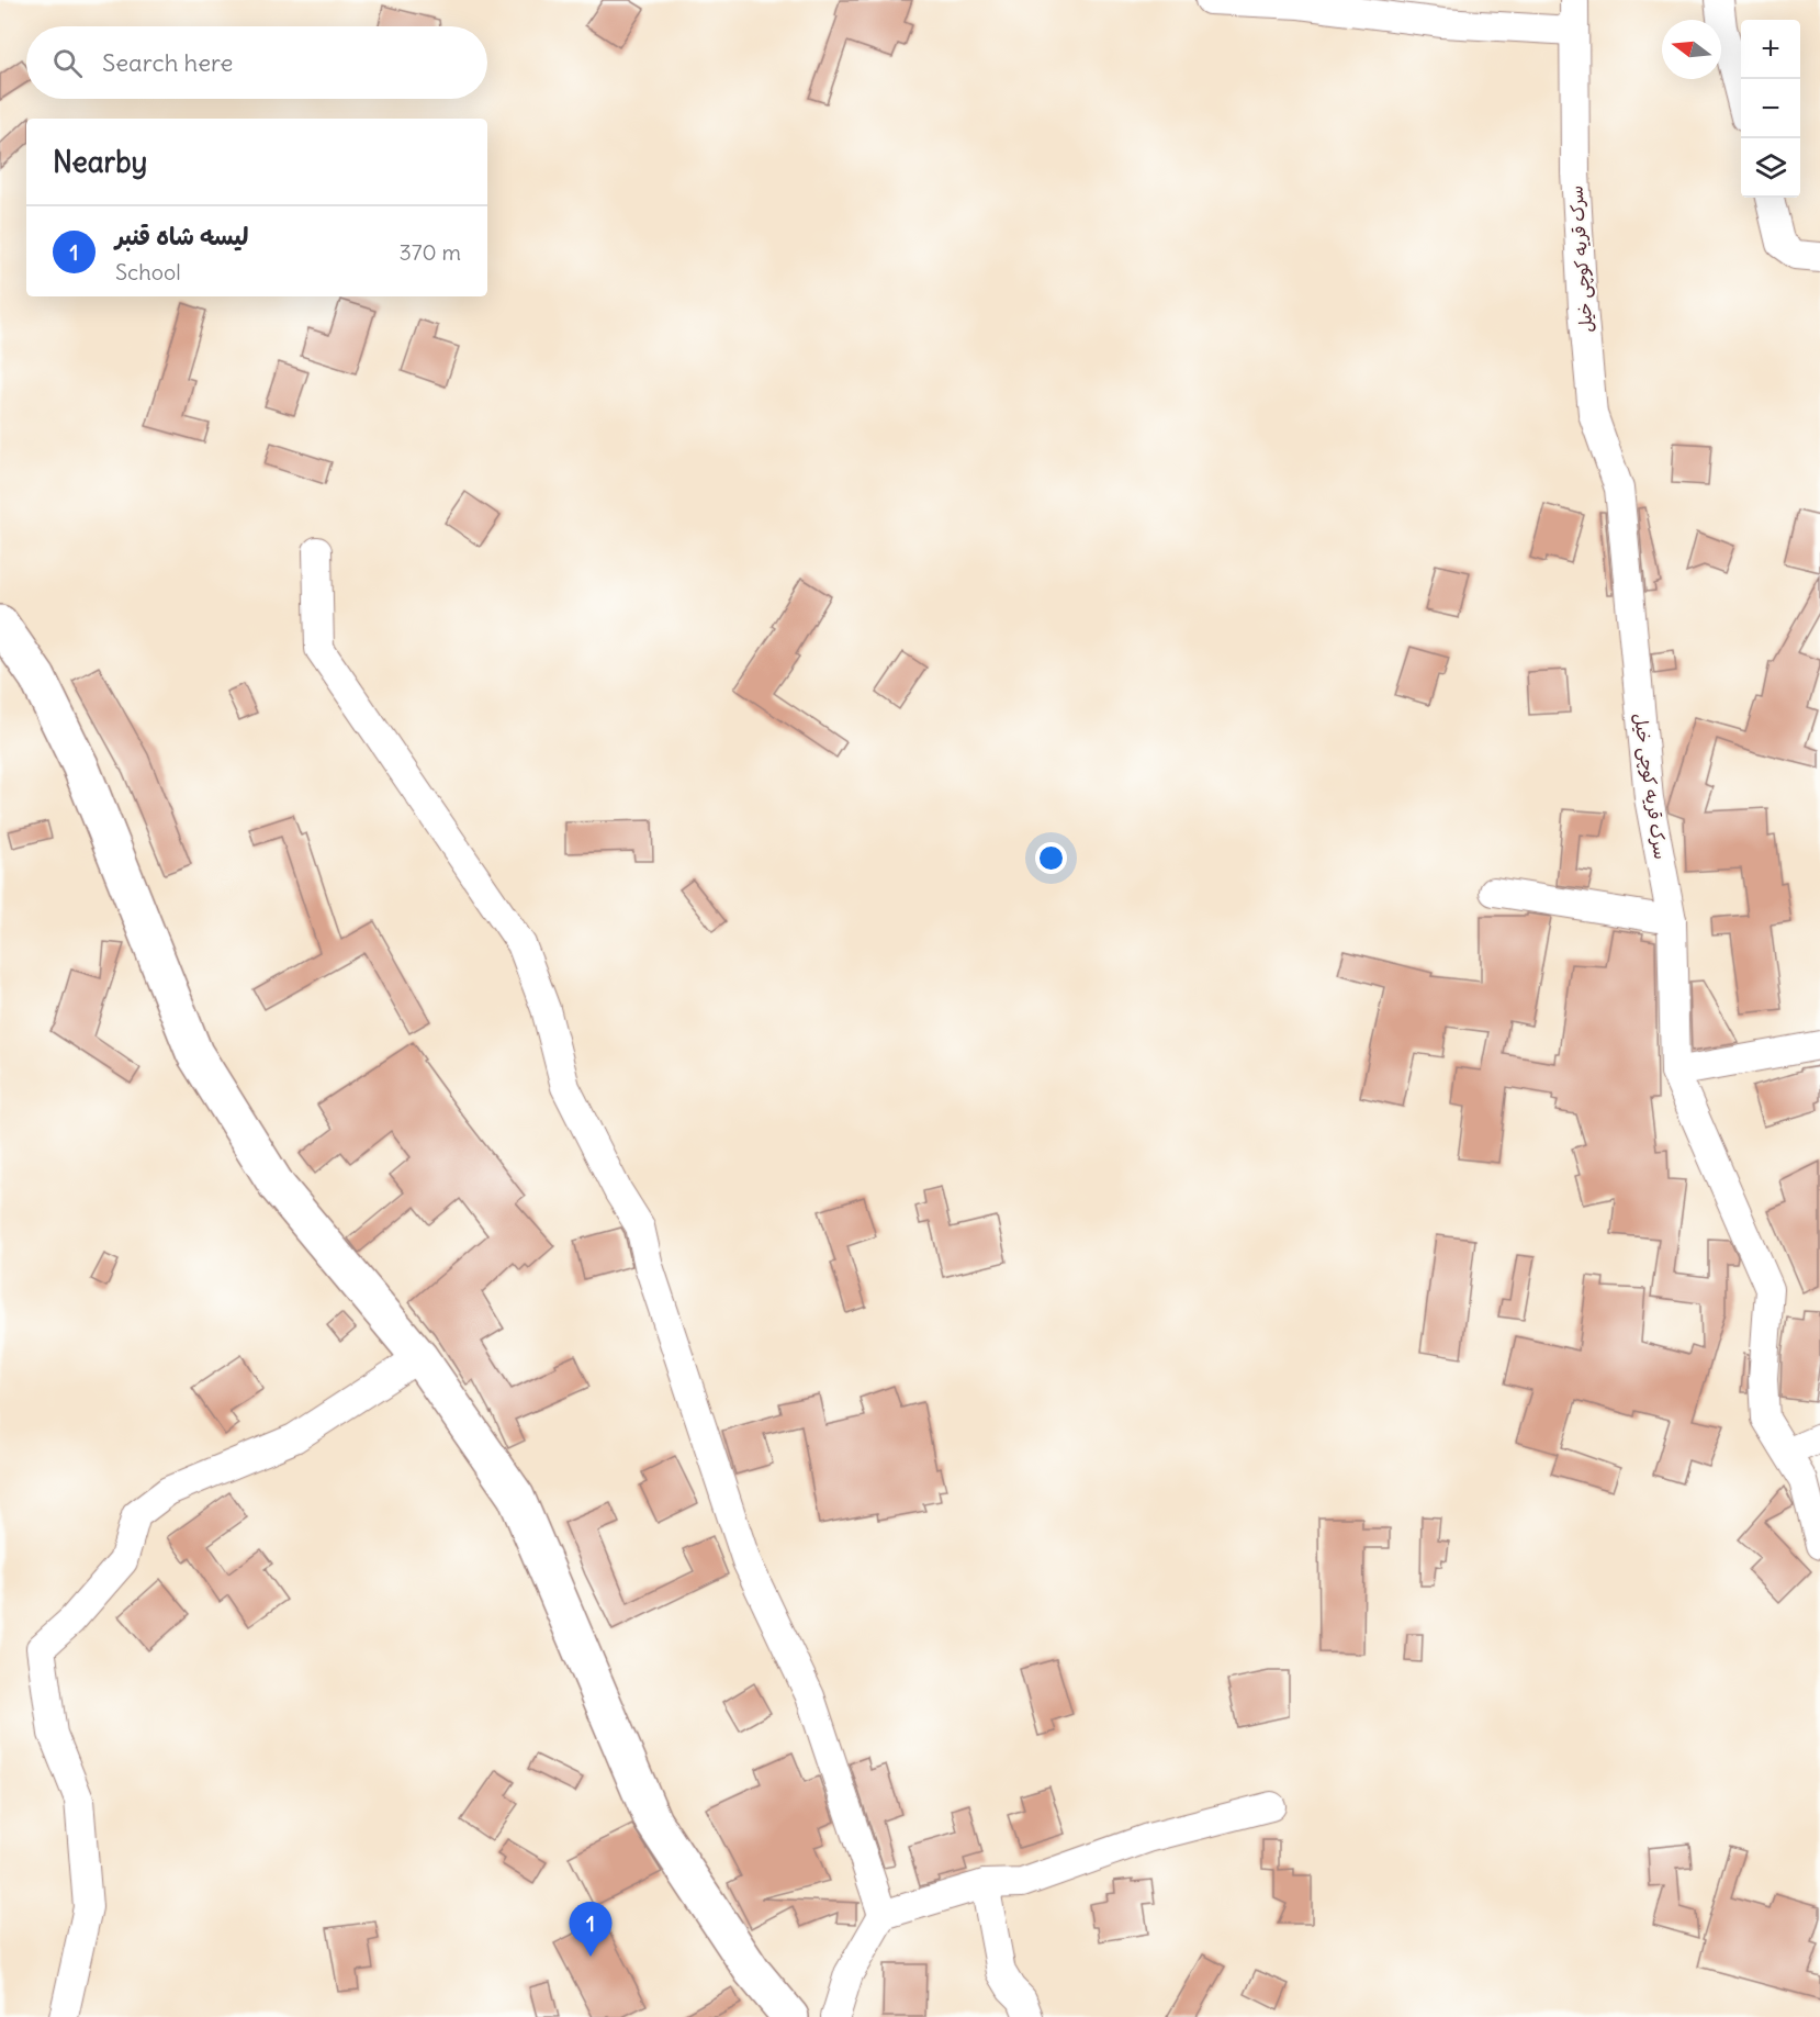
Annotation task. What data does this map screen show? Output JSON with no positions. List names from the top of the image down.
{
  "streets": {
    "street": ["سرک قریه کوچی خیل"]
  },
  "north": "left",
  "page": {
    "map_buttons": ["+", "−"],
    "search": "Search here",
    "heading": "Nearby",
    "list": [
      {
        "mark": "1",
        "name": "لیسه شاه قنبر",
        "note": "School",
        "value": "370 m"
      }
    ],
    "pins": "1"
  }
}
